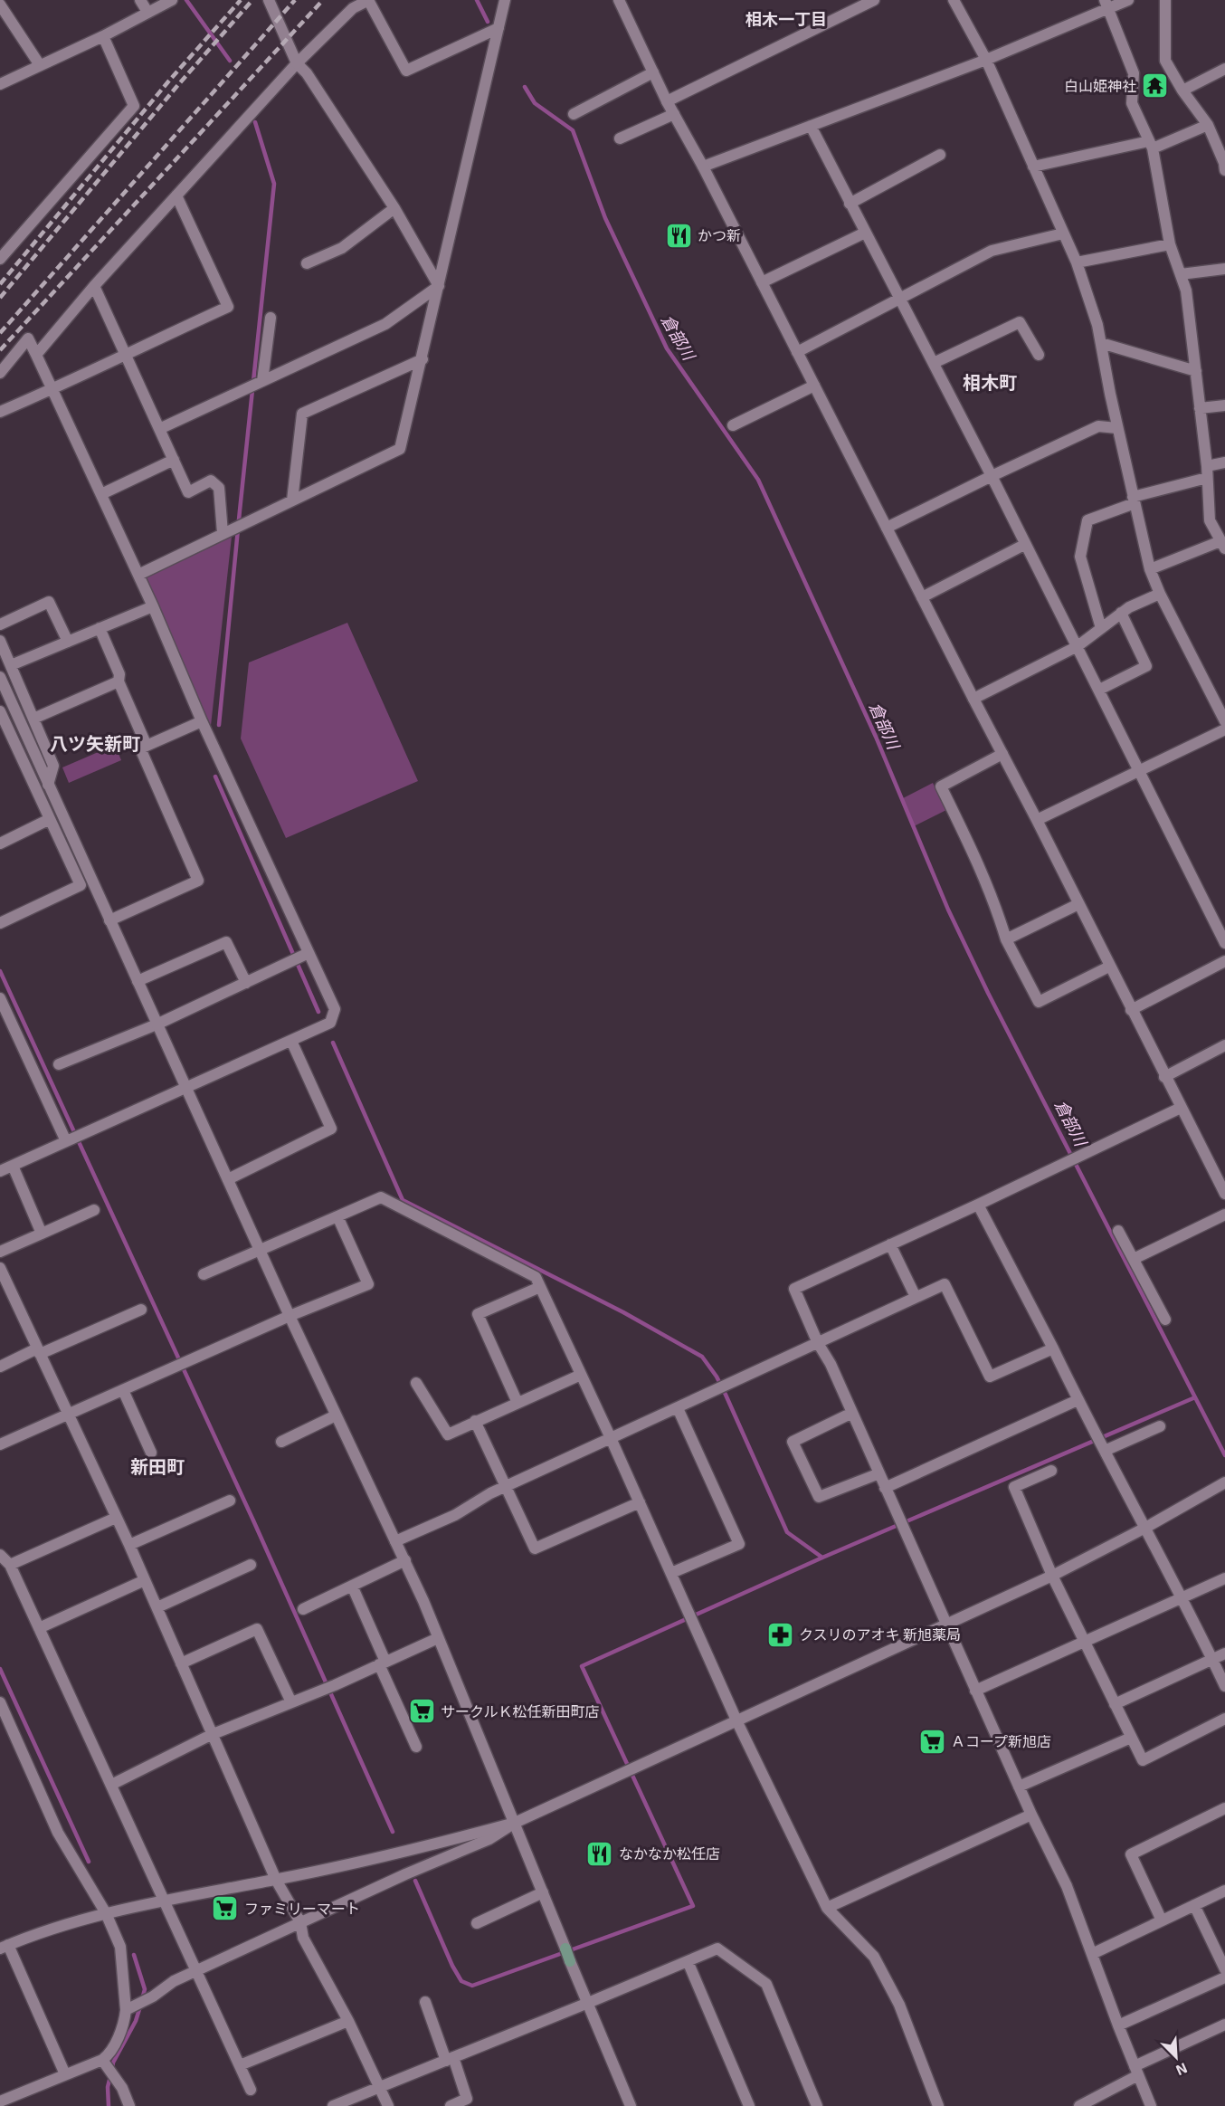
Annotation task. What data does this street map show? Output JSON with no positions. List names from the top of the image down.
{
  "districts": [
    "相木一丁目",
    "相木町",
    "八ツ矢新町",
    "新田町"
  ],
  "water": ["倉部川"],
  "places": {
    "temple": ["白山姫神社"],
    "restaurant": ["かつ新", "なかなか松任店"],
    "pharmacy": ["クスリのアオキ 新旭薬局"],
    "supermarket": ["サークルＫ松任新田町店", "Ａコープ新旭店", "ファミリーマート"]
  },
  "north": "bottom right"
}
